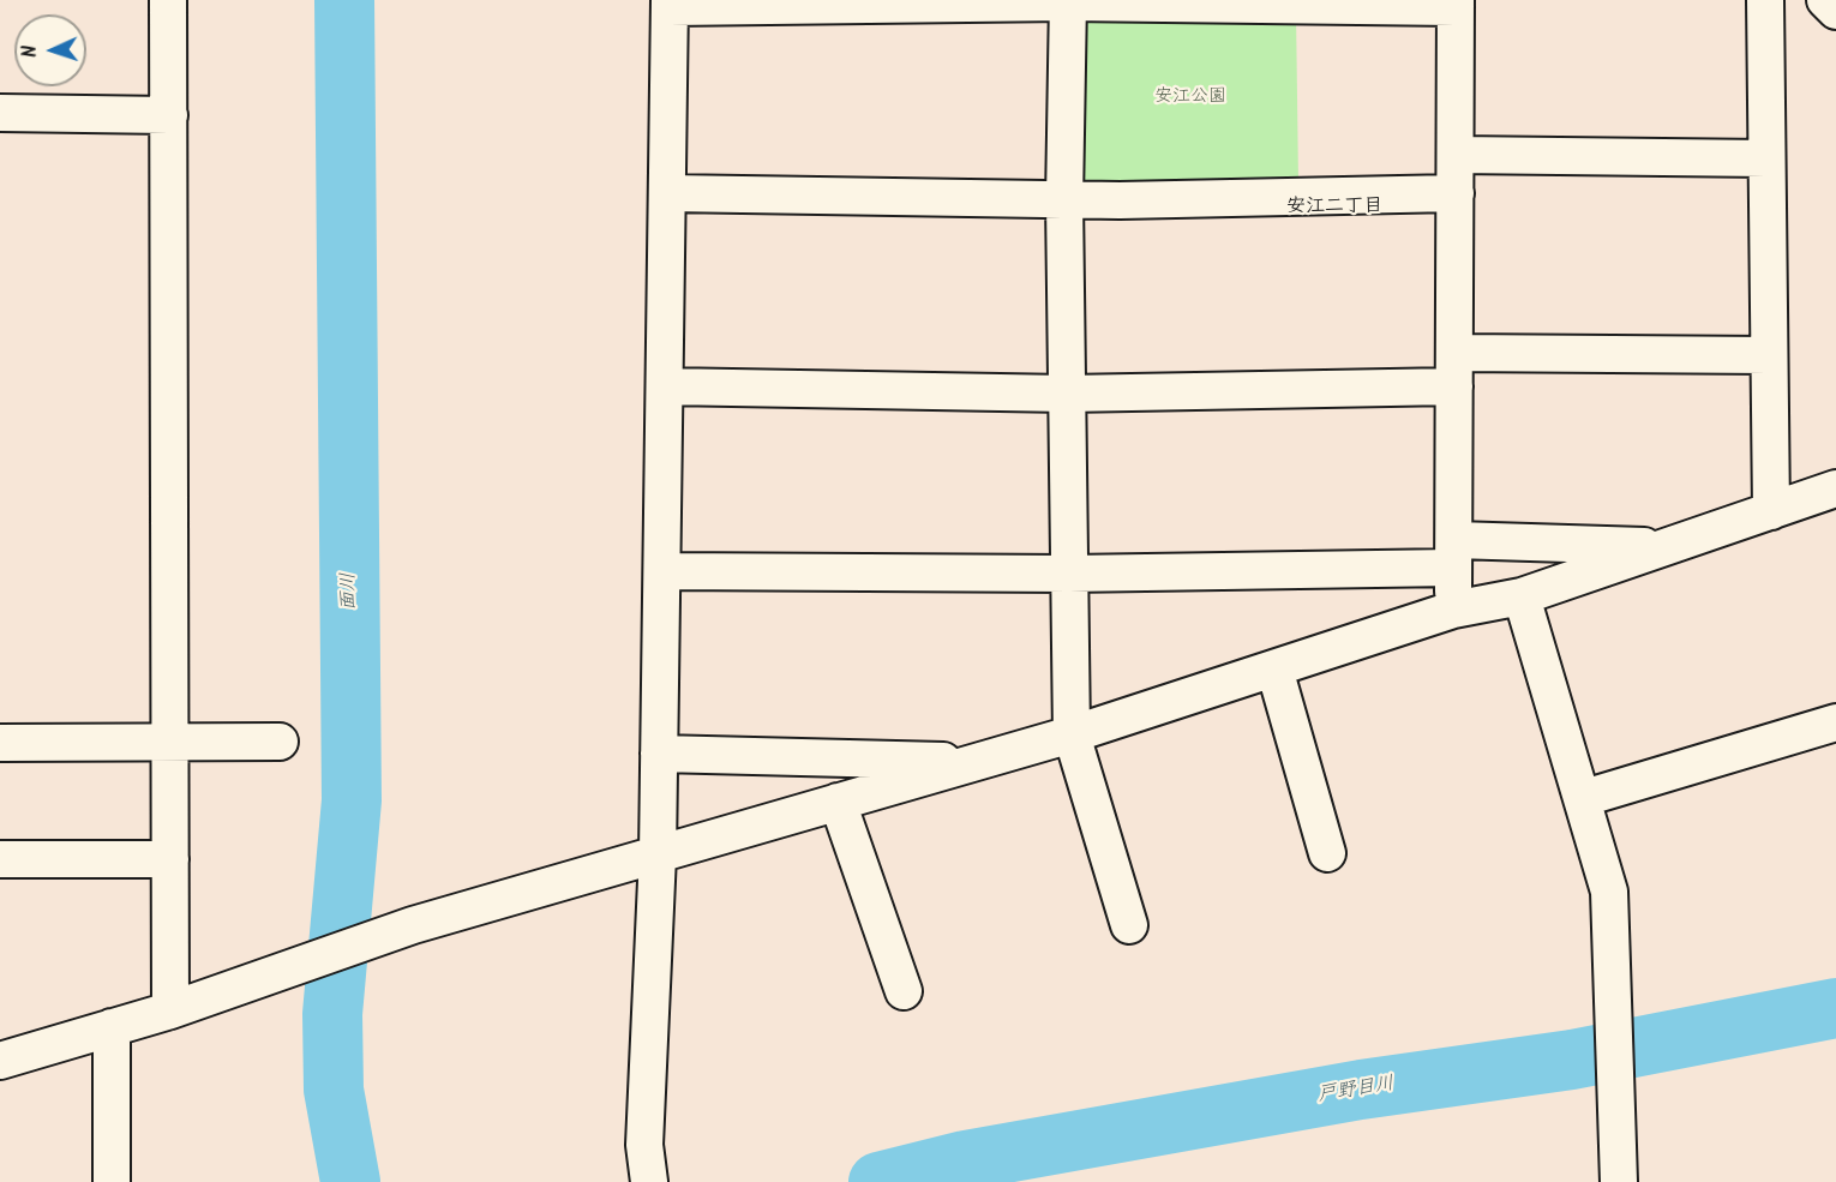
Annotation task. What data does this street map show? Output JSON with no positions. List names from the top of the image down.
{
  "districts": ["安江二丁目"],
  "water": ["面川", "戸野目川"],
  "parks": ["安江公園"],
  "north": "left"
}
